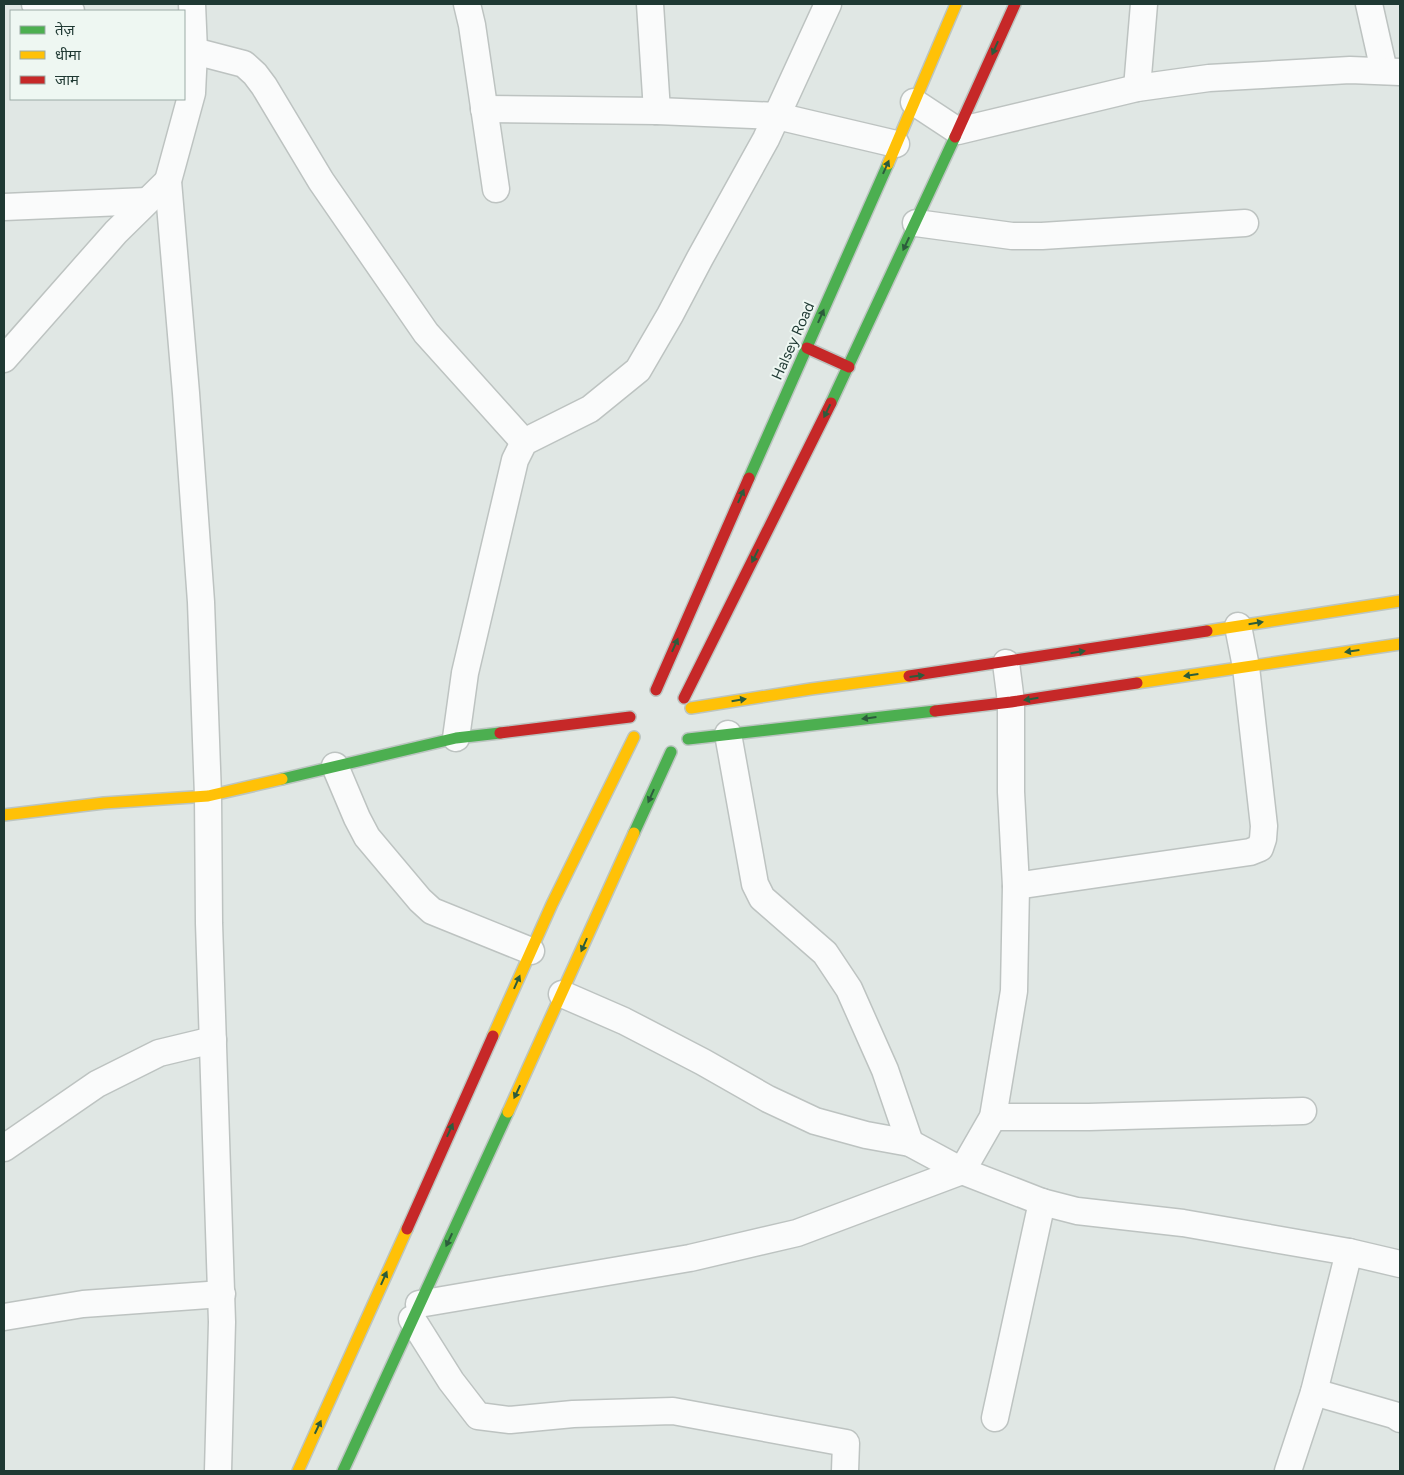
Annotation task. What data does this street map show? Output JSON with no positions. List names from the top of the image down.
{
  "streets": {
    "street": ["Halsey Road"]
  },
  "legend": ["तेज़", "धीमा", "जाम"]
}
